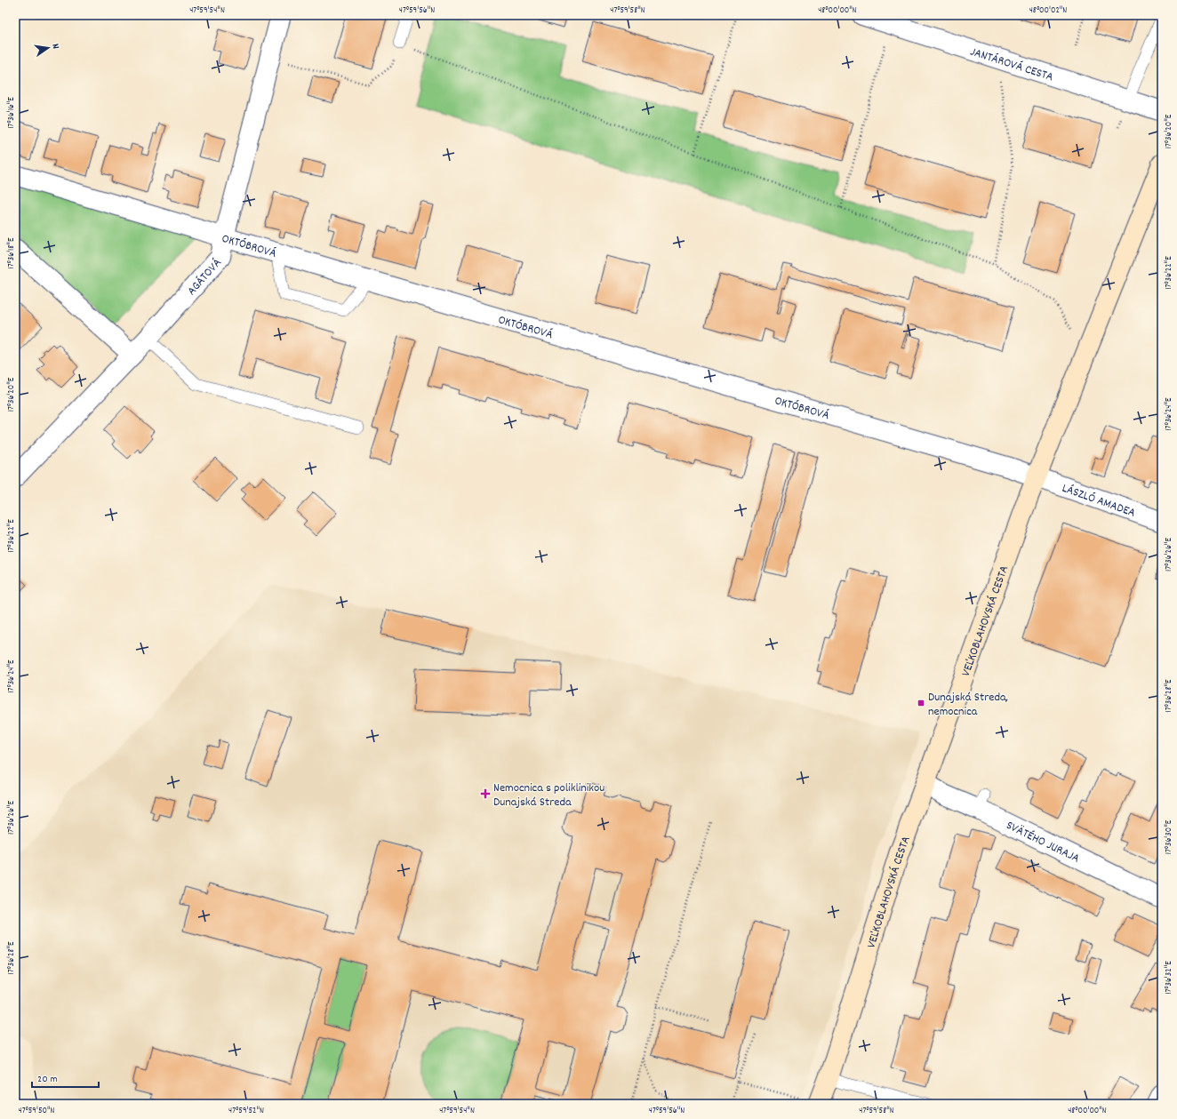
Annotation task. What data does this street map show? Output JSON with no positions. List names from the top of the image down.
{
  "streets": {
    "main road": ["VEĽKOBLAHOVSKÁ CESTA"],
    "street": [
      "JANTÁROVÁ CESTA",
      "OKTÓBROVÁ",
      "AGÁTOVÁ",
      "LÁSZLÓ AMADEA",
      "SVÄTÉHO JURAJA"
    ]
  },
  "crossings": [
    ["OKTÓBROVÁ", "AGÁTOVÁ"],
    ["OKTÓBROVÁ", "LÁSZLÓ AMADEA"],
    ["OKTÓBROVÁ", "VEĽKOBLAHOVSKÁ CESTA"],
    ["LÁSZLÓ AMADEA", "VEĽKOBLAHOVSKÁ CESTA"],
    ["VEĽKOBLAHOVSKÁ CESTA", "SVÄTÉHO JURAJA"]
  ],
  "places": {
    "transit": ["Dunajská Streda, nemocnica"],
    "health": ["Nemocnica s poliklinikou Dunajská Streda"]
  },
  "scale_bar": "20 m",
  "north": "right",
  "coordinates": [
    "47°59'54\"N",
    "47°59'56\"N",
    "47°59'58\"N",
    "48°00'00\"N",
    "48°00'02\"N",
    "17°36'16\"E",
    "17°36'20\"E",
    "17°36'18\"E",
    "17°36'22\"E",
    "17°36'24\"E",
    "17°36'26\"E",
    "17°36'28\"E",
    "17°36'30\"E",
    "17°36'32\"E",
    "47°59'50\"N",
    "47°59'52\"N"
  ]
}
